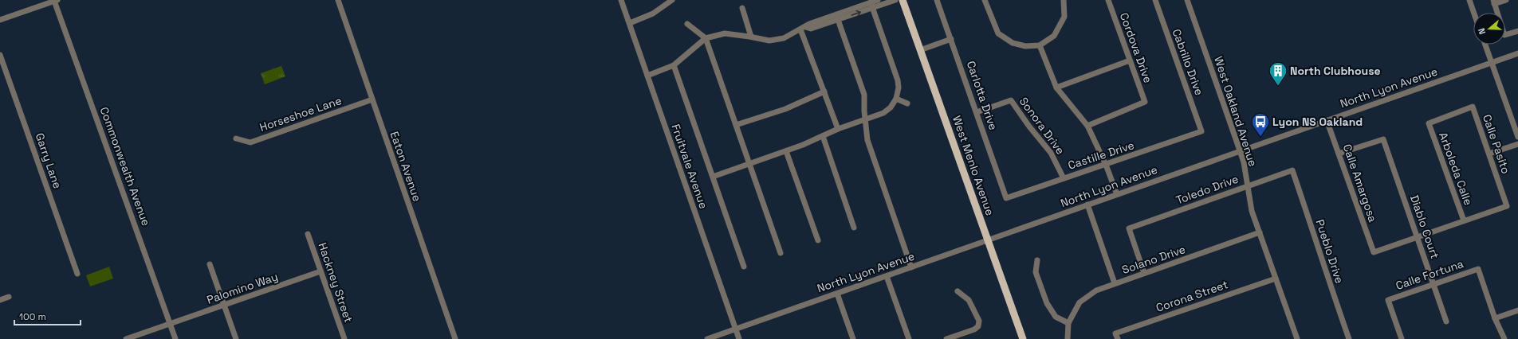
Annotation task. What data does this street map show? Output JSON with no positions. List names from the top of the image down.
{
  "streets": {
    "main road": ["West Menlo Avenue"],
    "street": [
      "Cordova Drive",
      "Cabrillo Drive",
      "North Lyon Avenue",
      "Carlotta Drive",
      "West Oakland Avenue",
      "Horseshoe Lane",
      "Sonora Drive",
      "Calle Pasito",
      "Castille Drive",
      "Garry Lane",
      "Commonwealth Avenue",
      "Eaton Avenue",
      "Fruitvale Avenue",
      "Arboleda Calle",
      "Calle Amargosa",
      "Toledo Drive",
      "Diablo Court",
      "Pueblo Drive",
      "Solano Drive",
      "Calle Fortuna",
      "Hackney Street",
      "Palomino Way",
      "Corona Street"
    ]
  },
  "crossings": [
    ["Cabrillo Drive", "Castille Drive"],
    ["North Lyon Avenue", "West Oakland Avenue"],
    ["North Lyon Avenue", "West Menlo Avenue"],
    ["North Lyon Avenue", "Fruitvale Avenue"],
    ["North Lyon Avenue", "Calle Amargosa"],
    ["Carlotta Drive", "Sonora Drive"],
    ["Carlotta Drive", "Castille Drive"],
    ["West Oakland Avenue", "Toledo Drive"],
    ["West Oakland Avenue", "Solano Drive"],
    ["West Oakland Avenue", "Corona Street"],
    ["Horseshoe Lane", "Eaton Avenue"],
    ["Sonora Drive", "Castille Drive"],
    ["Calle Pasito", "Arboleda Calle"],
    ["Commonwealth Avenue", "Palomino Way"],
    ["Calle Amargosa", "Diablo Court"],
    ["Toledo Drive", "Pueblo Drive"],
    ["Toledo Drive", "Solano Drive"],
    ["Diablo Court", "Calle Fortuna"],
    ["Hackney Street", "Palomino Way"]
  ],
  "places": {
    "building": ["North Clubhouse"],
    "bus stop": ["Lyon NS Oakland"]
  },
  "scale_bar": "100 m",
  "north": "left"
}
